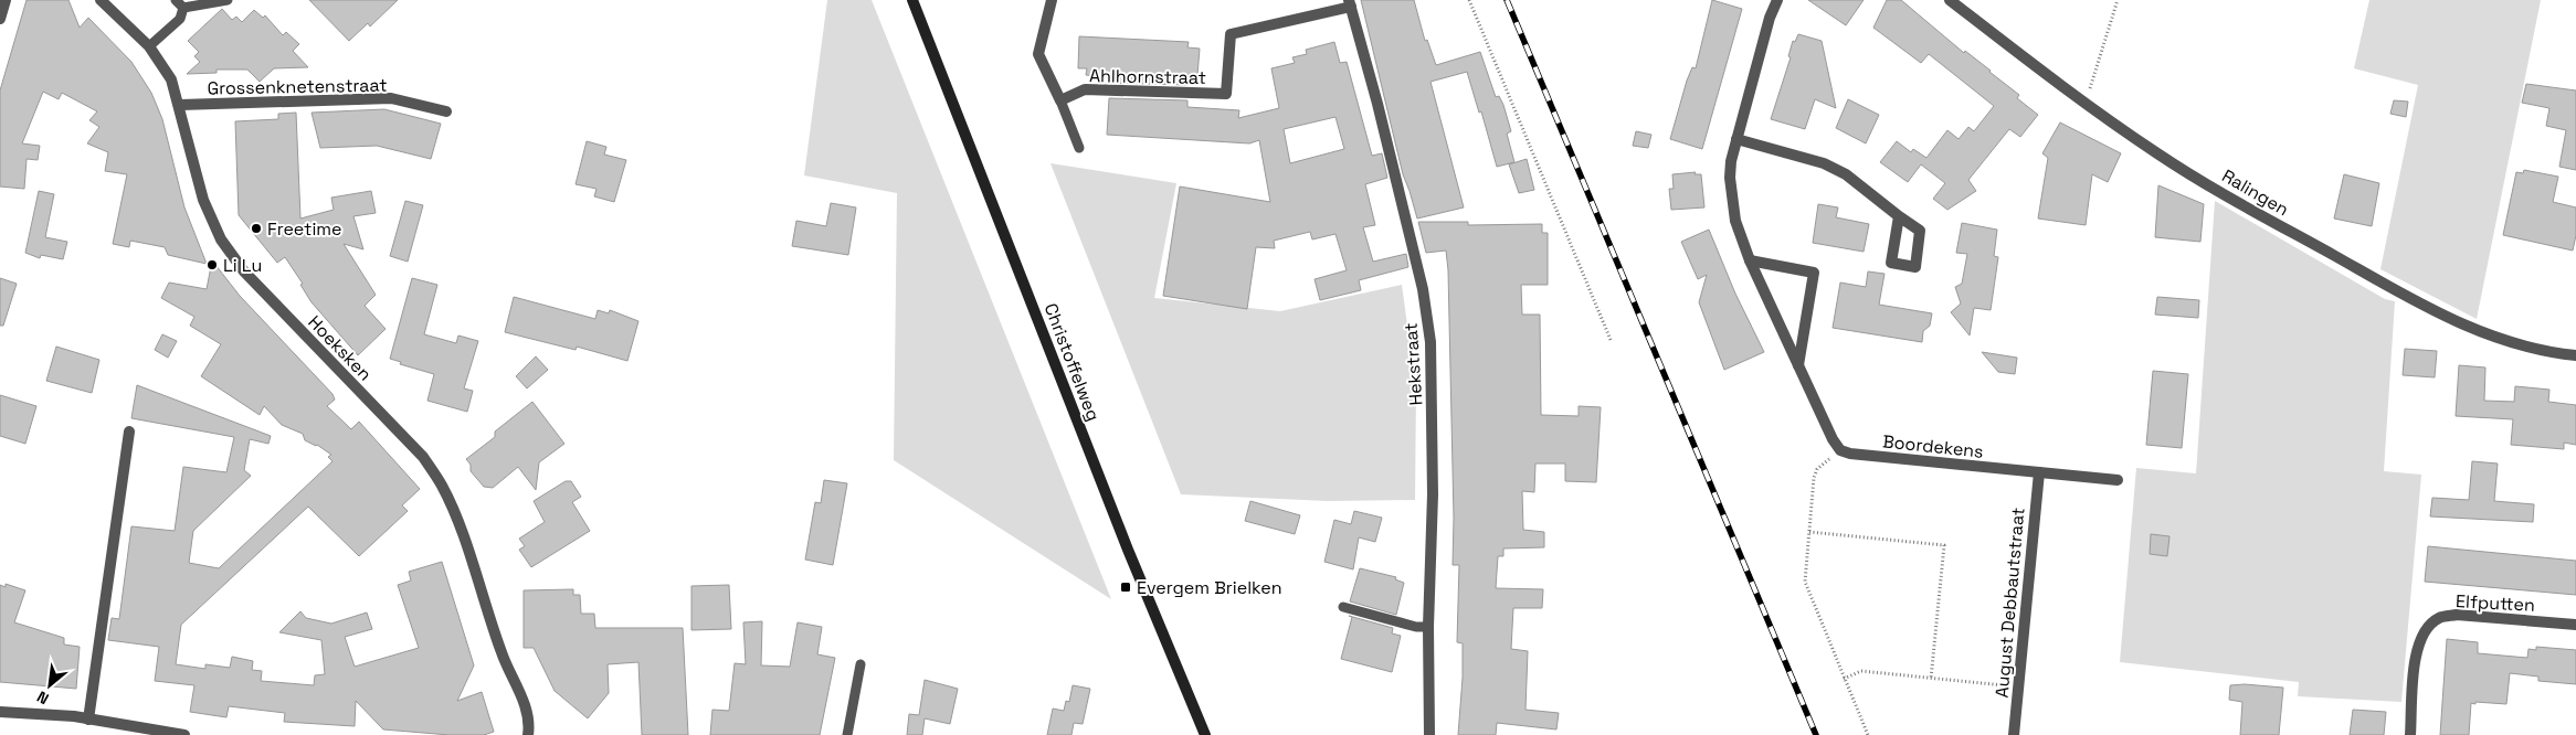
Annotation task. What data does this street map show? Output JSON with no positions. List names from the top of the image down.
{
  "streets": {
    "main road": ["Christoffelweg"],
    "street": [
      "Ahlhornstraat",
      "Grossenknetenstraat",
      "Ralingen",
      "Hoeksken",
      "Hekstraat",
      "Boordekens",
      "August Debbautstraat",
      "Elfputten"
    ]
  },
  "crossings": [
    ["Ahlhornstraat", "Hekstraat"],
    ["Grossenknetenstraat", "Hoeksken"],
    ["Boordekens", "August Debbautstraat"]
  ],
  "places": {
    "other": ["Freetime", "Li Lu"],
    "transit": ["Evergem Brielken"]
  },
  "north": "bottom left"
}
